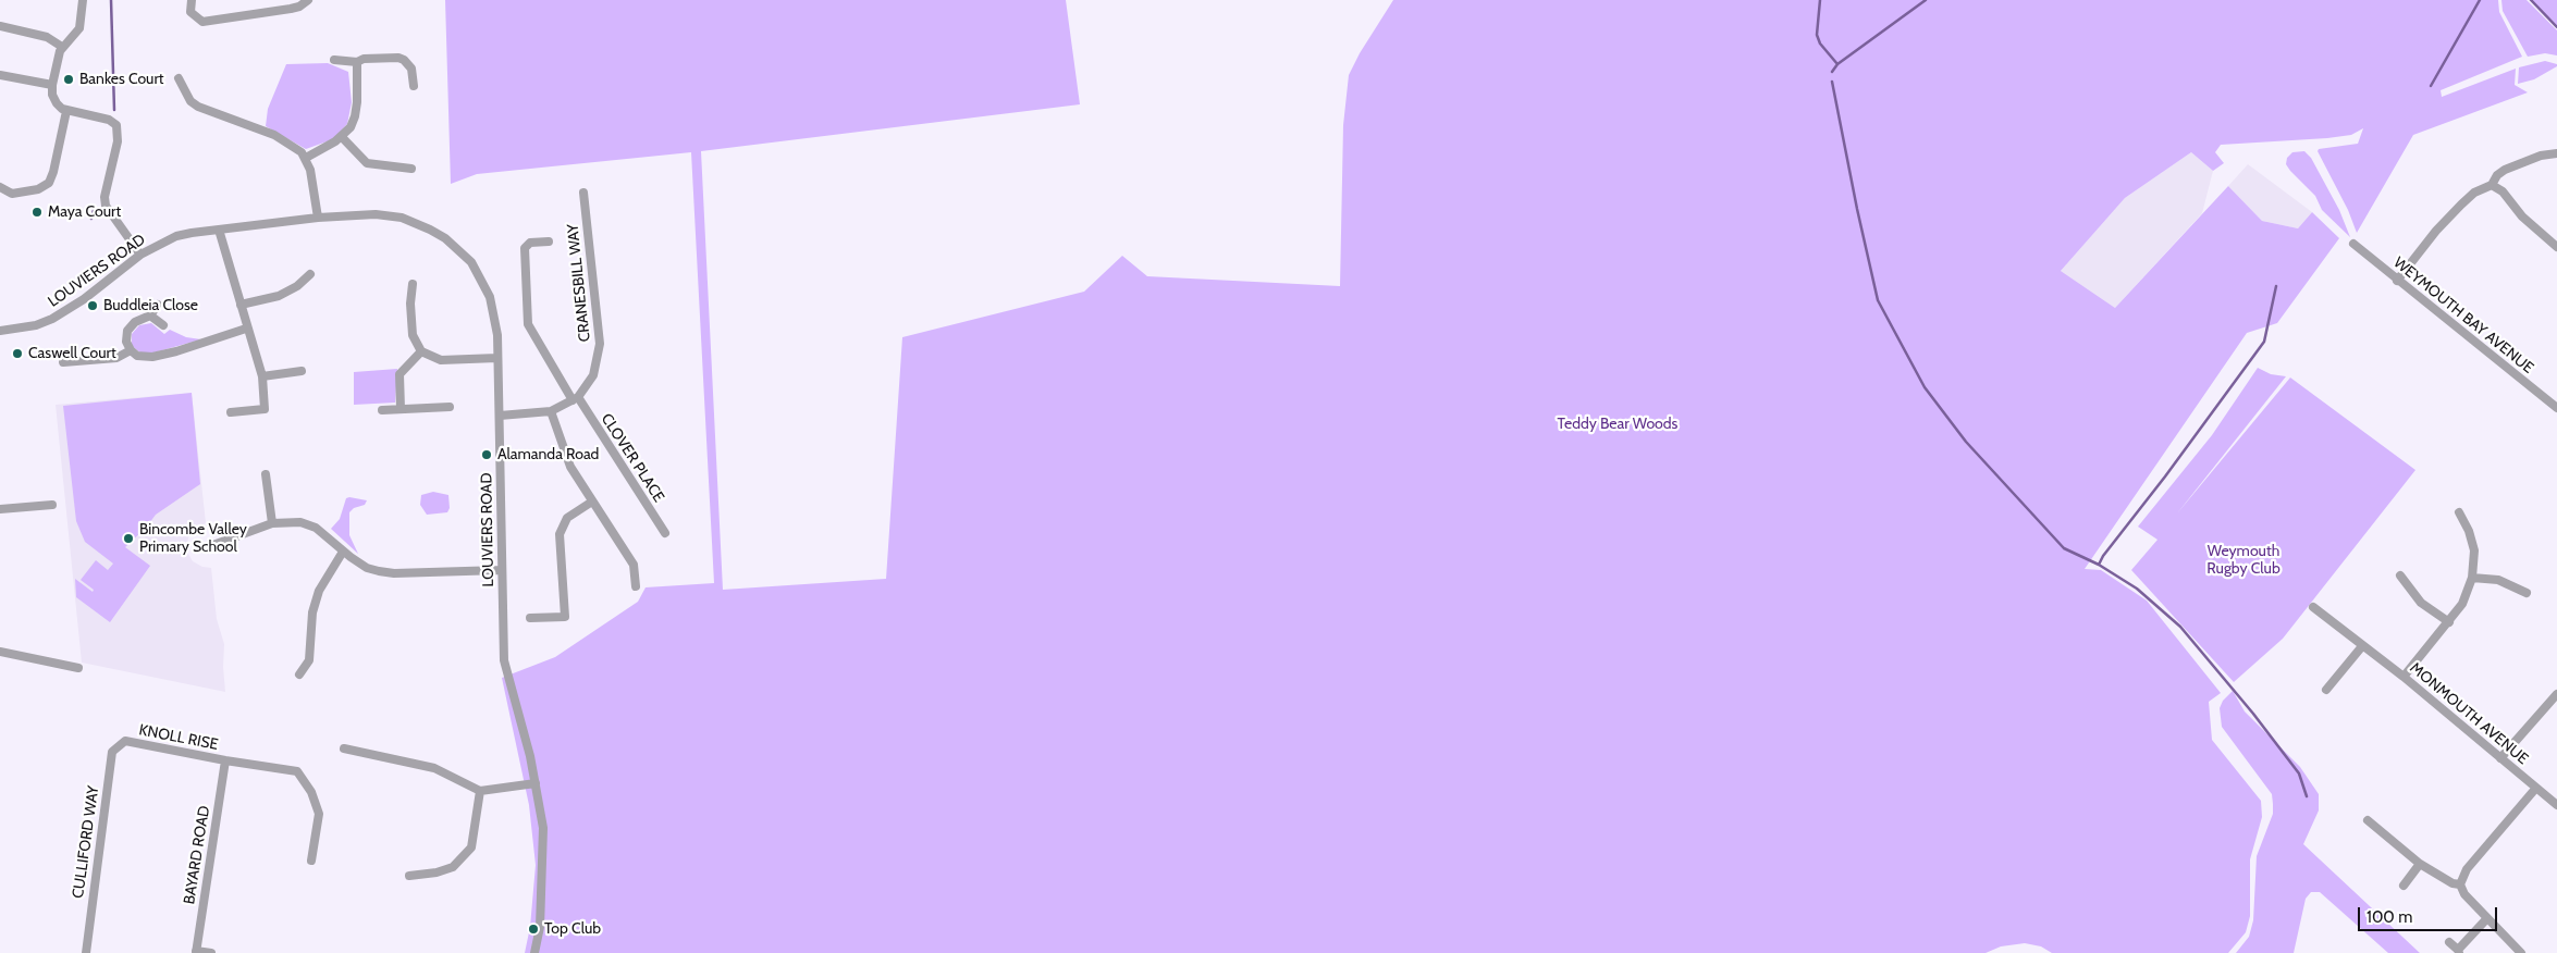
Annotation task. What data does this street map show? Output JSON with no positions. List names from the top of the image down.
{
  "streets": {
    "street": [
      "LOUVIERS ROAD",
      "CRANESBILL WAY",
      "WEYMOUTH BAY AVENUE",
      "CLOVER PLACE",
      "MONMOUTH AVENUE",
      "KNOLL RISE",
      "CULLIFORD WAY",
      "BAYARD ROAD"
    ]
  },
  "crossings": [
    ["CRANESBILL WAY", "CLOVER PLACE"],
    ["KNOLL RISE", "CULLIFORD WAY"],
    ["KNOLL RISE", "BAYARD ROAD"]
  ],
  "parks": ["Teddy Bear Woods", "Weymouth Rugby Club"],
  "places": [
    "Bankes Court",
    "Maya Court",
    "Buddleia Close",
    "Caswell Court",
    "Alamanda Road",
    "Bincombe Valley Primary School",
    "Top Club"
  ],
  "scale_bar": "100 m"
}
